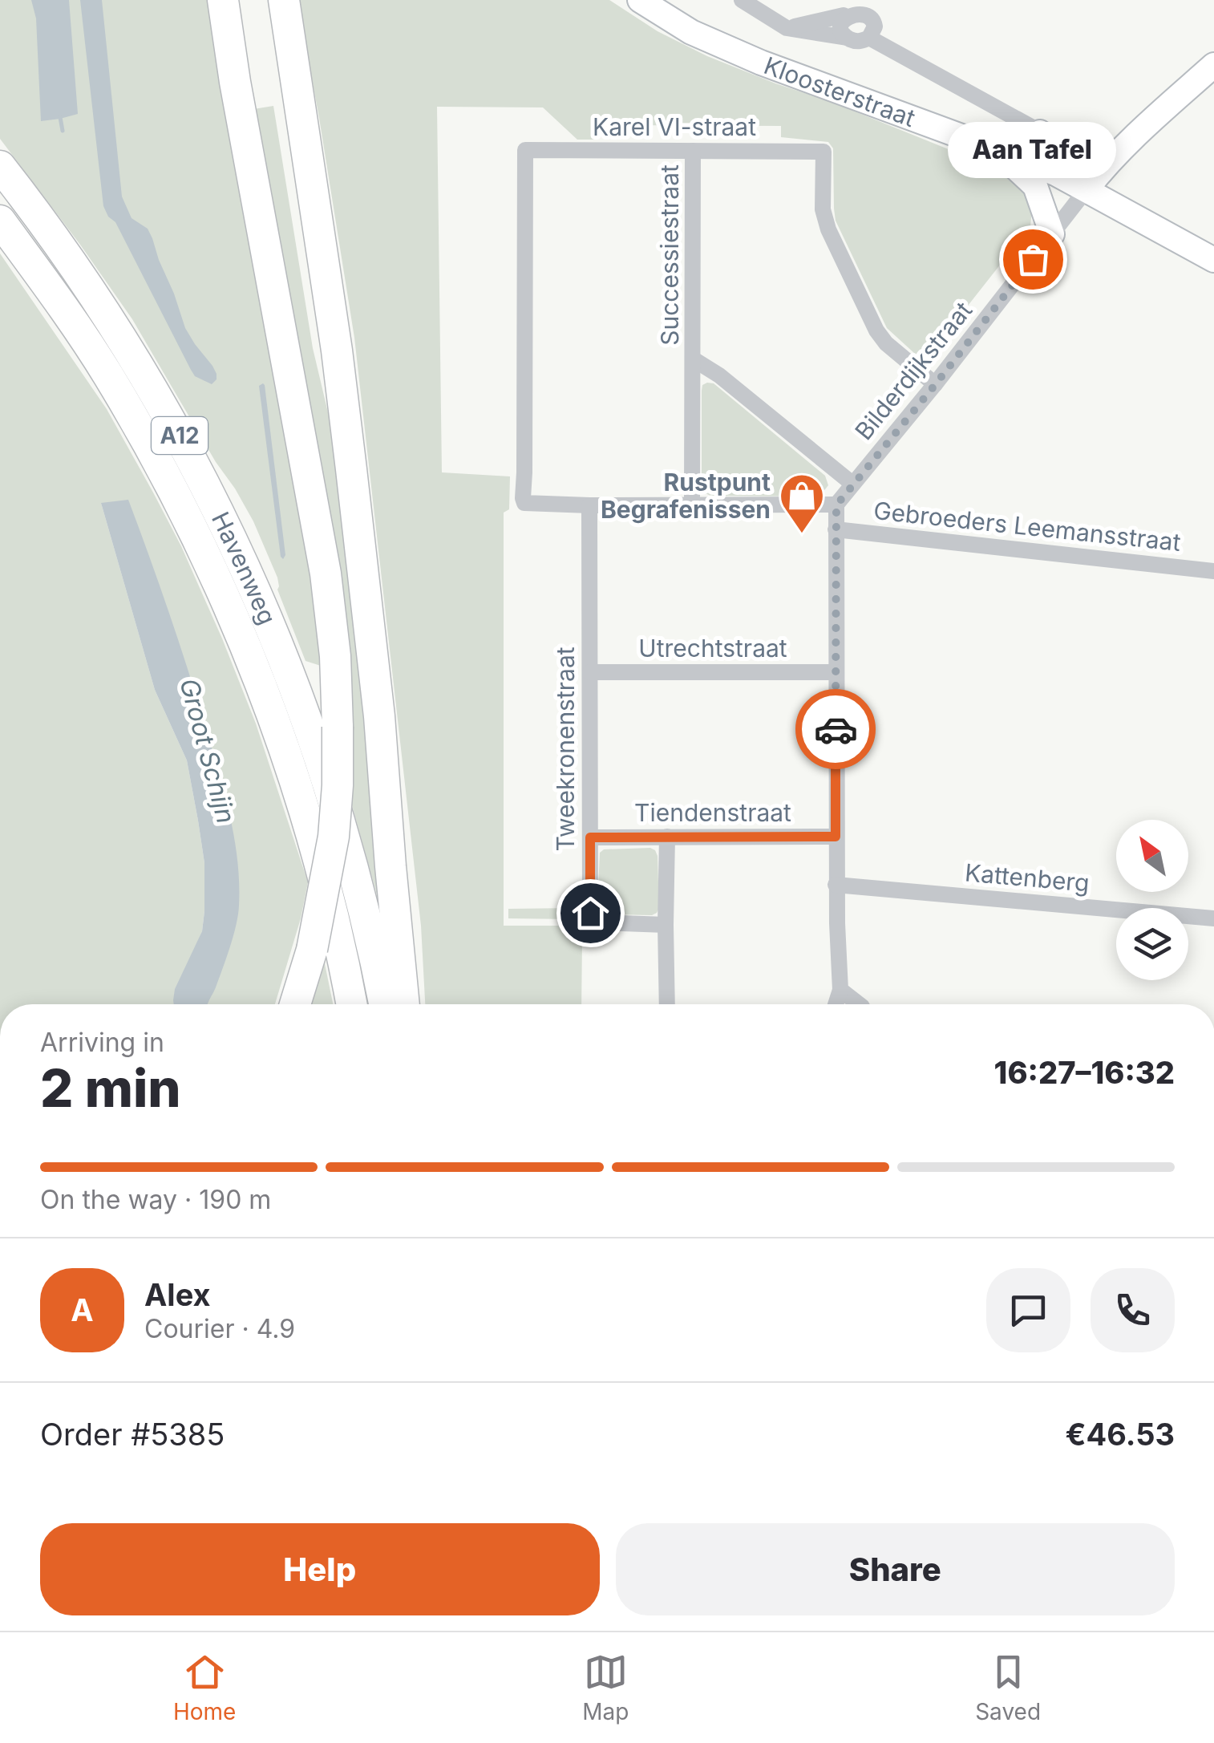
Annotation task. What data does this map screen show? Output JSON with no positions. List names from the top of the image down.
{
  "streets": {
    "highway": ["A12", "Havenweg"],
    "main road": ["Kloosterstraat"],
    "street": [
      "Karel VI-straat",
      "Successiestraat",
      "Bilderdijkstraat",
      "Gebroeders Leemansstraat",
      "Utrechtstraat",
      "Tweekronenstraat",
      "Tiendenstraat",
      "Kattenberg"
    ]
  },
  "crossings": [
    ["Kloosterstraat", "Bilderdijkstraat"],
    ["Karel VI-straat", "Successiestraat"],
    ["Karel VI-straat", "Bilderdijkstraat"],
    ["Karel VI-straat", "Tweekronenstraat"],
    ["Successiestraat", "Bilderdijkstraat"],
    ["Utrechtstraat", "Tweekronenstraat"],
    ["Tweekronenstraat", "Tiendenstraat"]
  ],
  "water": ["Groot Schijn"],
  "places": {
    "other": ["Aan Tafel"],
    "shop": ["Rustpunt Begrafenissen"]
  },
  "north": "top left",
  "page": {
    "bubble": "Aan Tafel",
    "heading": ["2 min", "Arriving in", "16:27–16:32"],
    "panel": [
      "Alex",
      "Courier · 4.9",
      "Order #5385",
      "€46.53"
    ],
    "bar": "On the way · 190 m",
    "round": "A",
    "buttons": ["Help", "Share"],
    "tabs": ["Home", "Map", "Saved"]
  }
}
